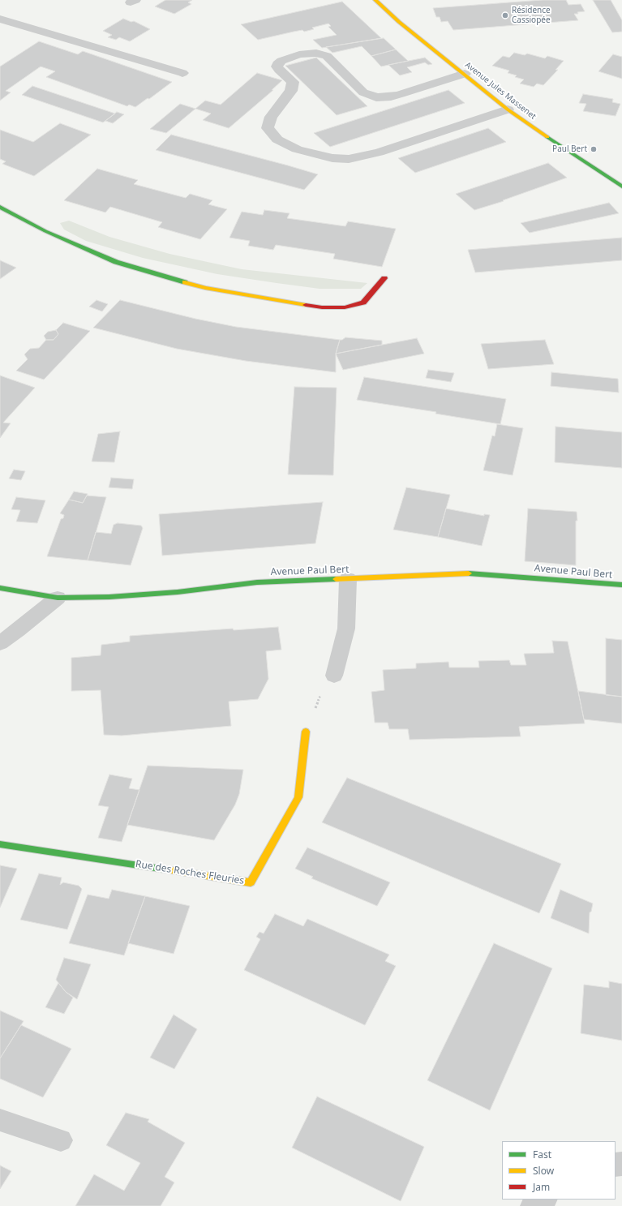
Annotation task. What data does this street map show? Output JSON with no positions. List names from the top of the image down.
{
  "streets": {
    "street": ["Avenue Jules Massenet", "Avenue Paul Bert", "Rue des Roches Fleuries"]
  },
  "places": ["Résidence Cassiopée", "Paul Bert"],
  "legend": ["Fast", "Slow", "Jam"]
}
